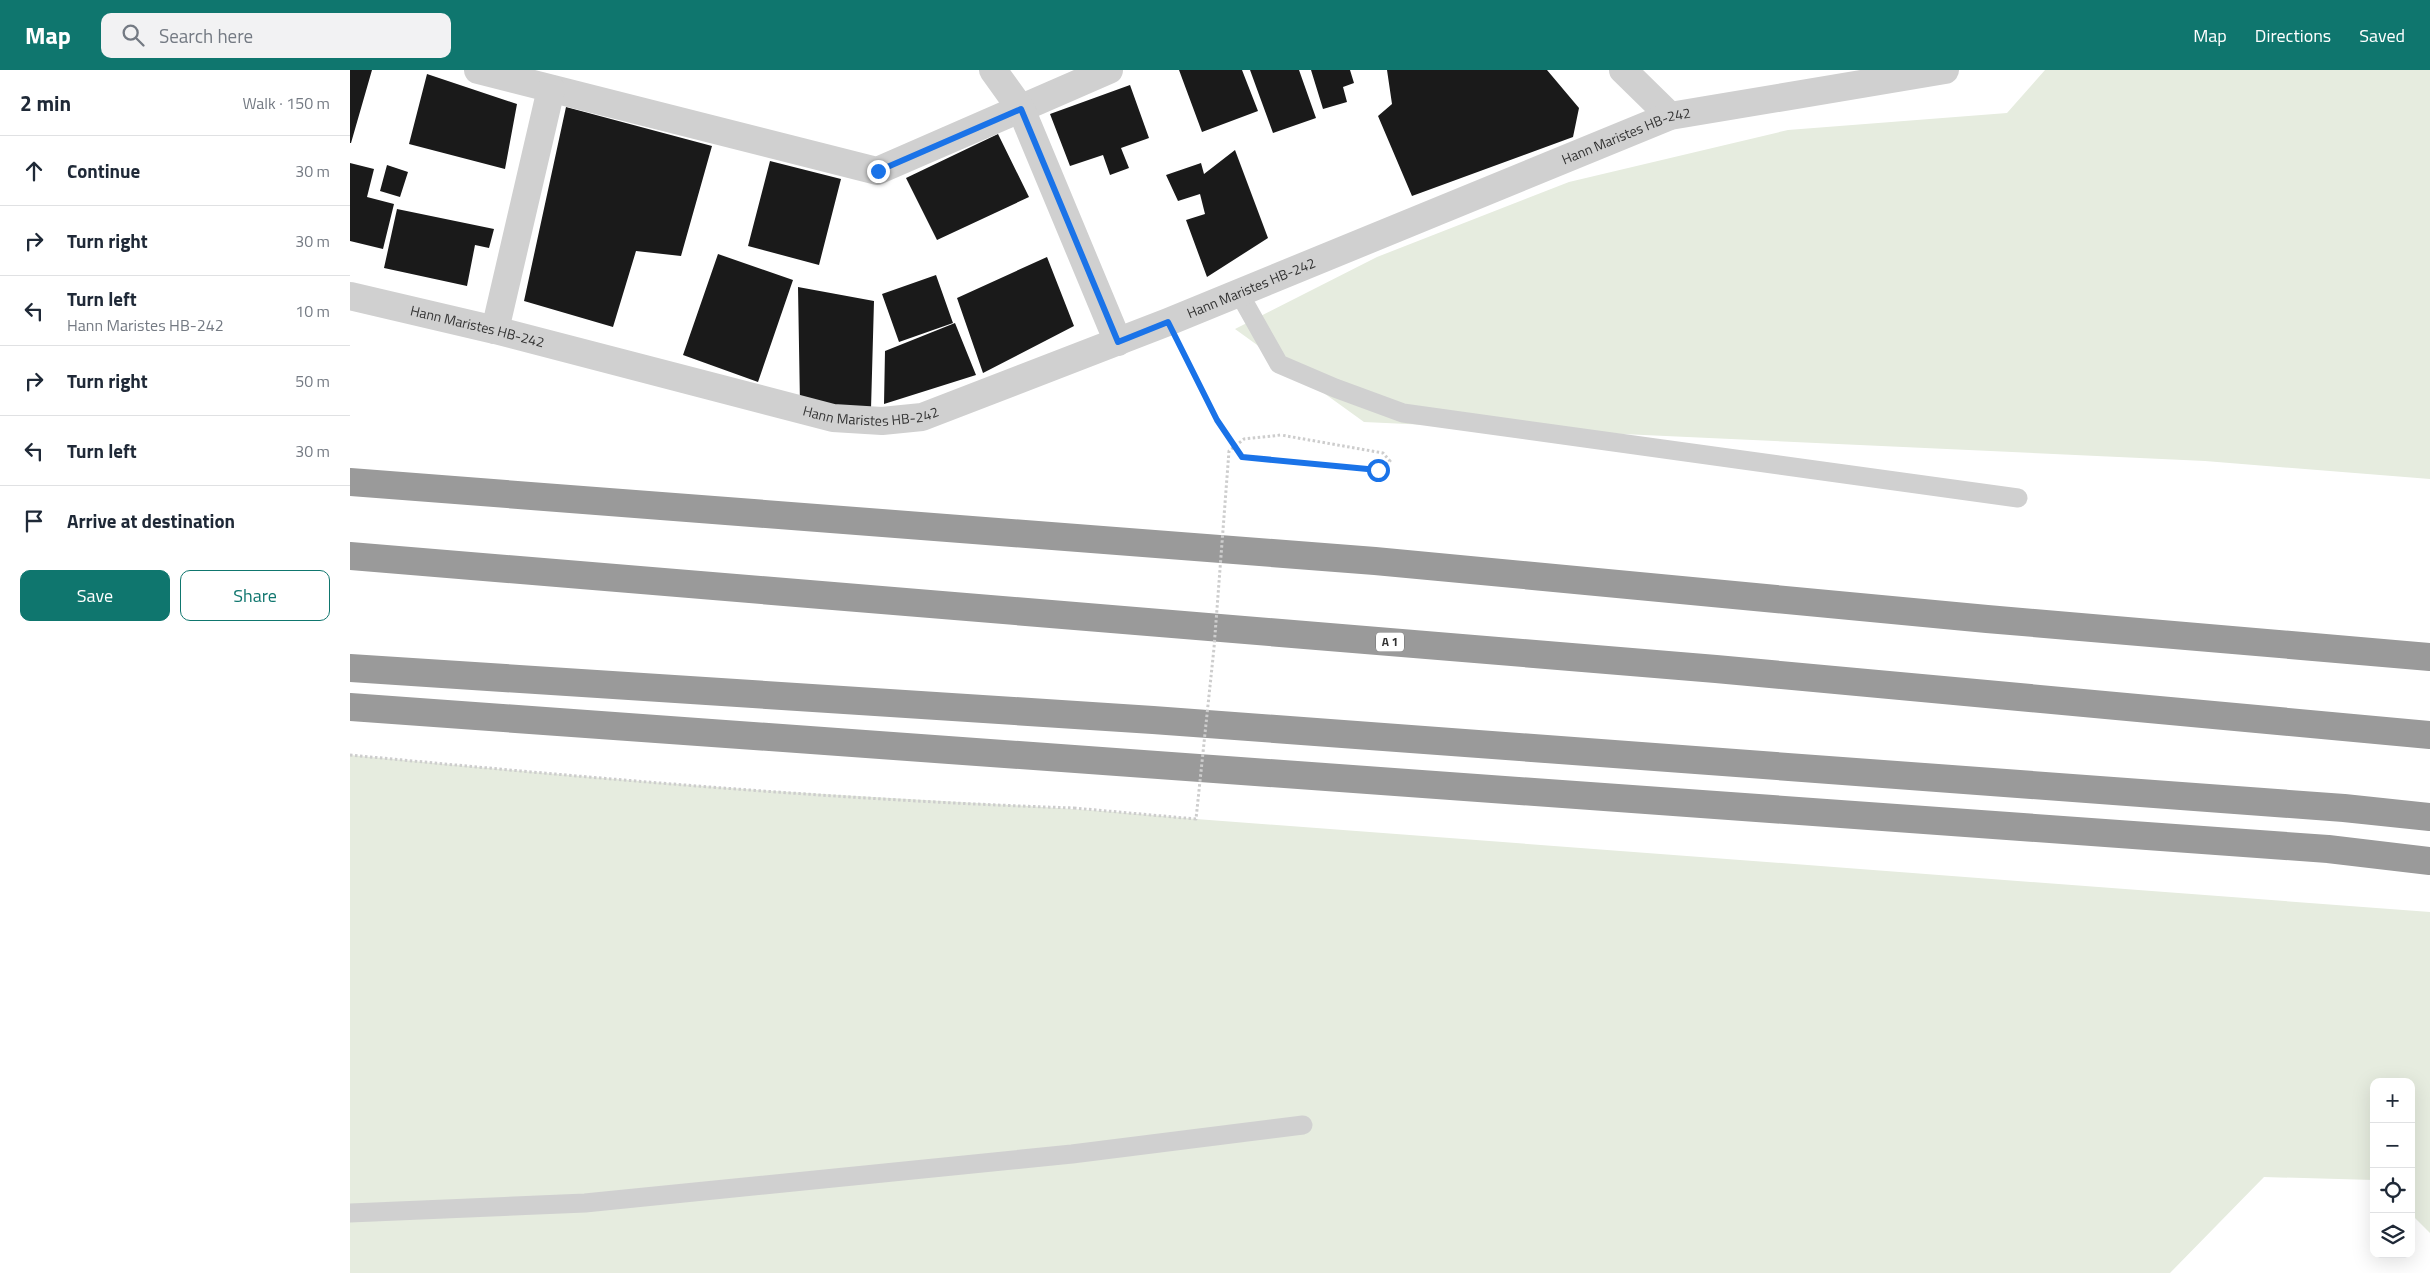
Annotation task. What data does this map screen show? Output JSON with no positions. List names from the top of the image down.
{
  "streets": {
    "highway": ["A 1"],
    "street": ["Hann Maristes HB-242"]
  },
  "page": {
    "header": "Map",
    "search": "Search here",
    "nav": ["Map", "Directions", "Saved"],
    "heading": ["2 min", "Walk · 150 m"],
    "list": [
      ["Continue", "30 m"],
      ["Turn right", "30 m"],
      ["Turn left", "Hann Maristes HB-242", "10 m"],
      ["Turn right", "50 m"],
      ["Turn left", "30 m"],
      "Arrive at destination"
    ],
    "buttons": ["Save", "Share"],
    "map_buttons": ["+", "−"]
  }
}
